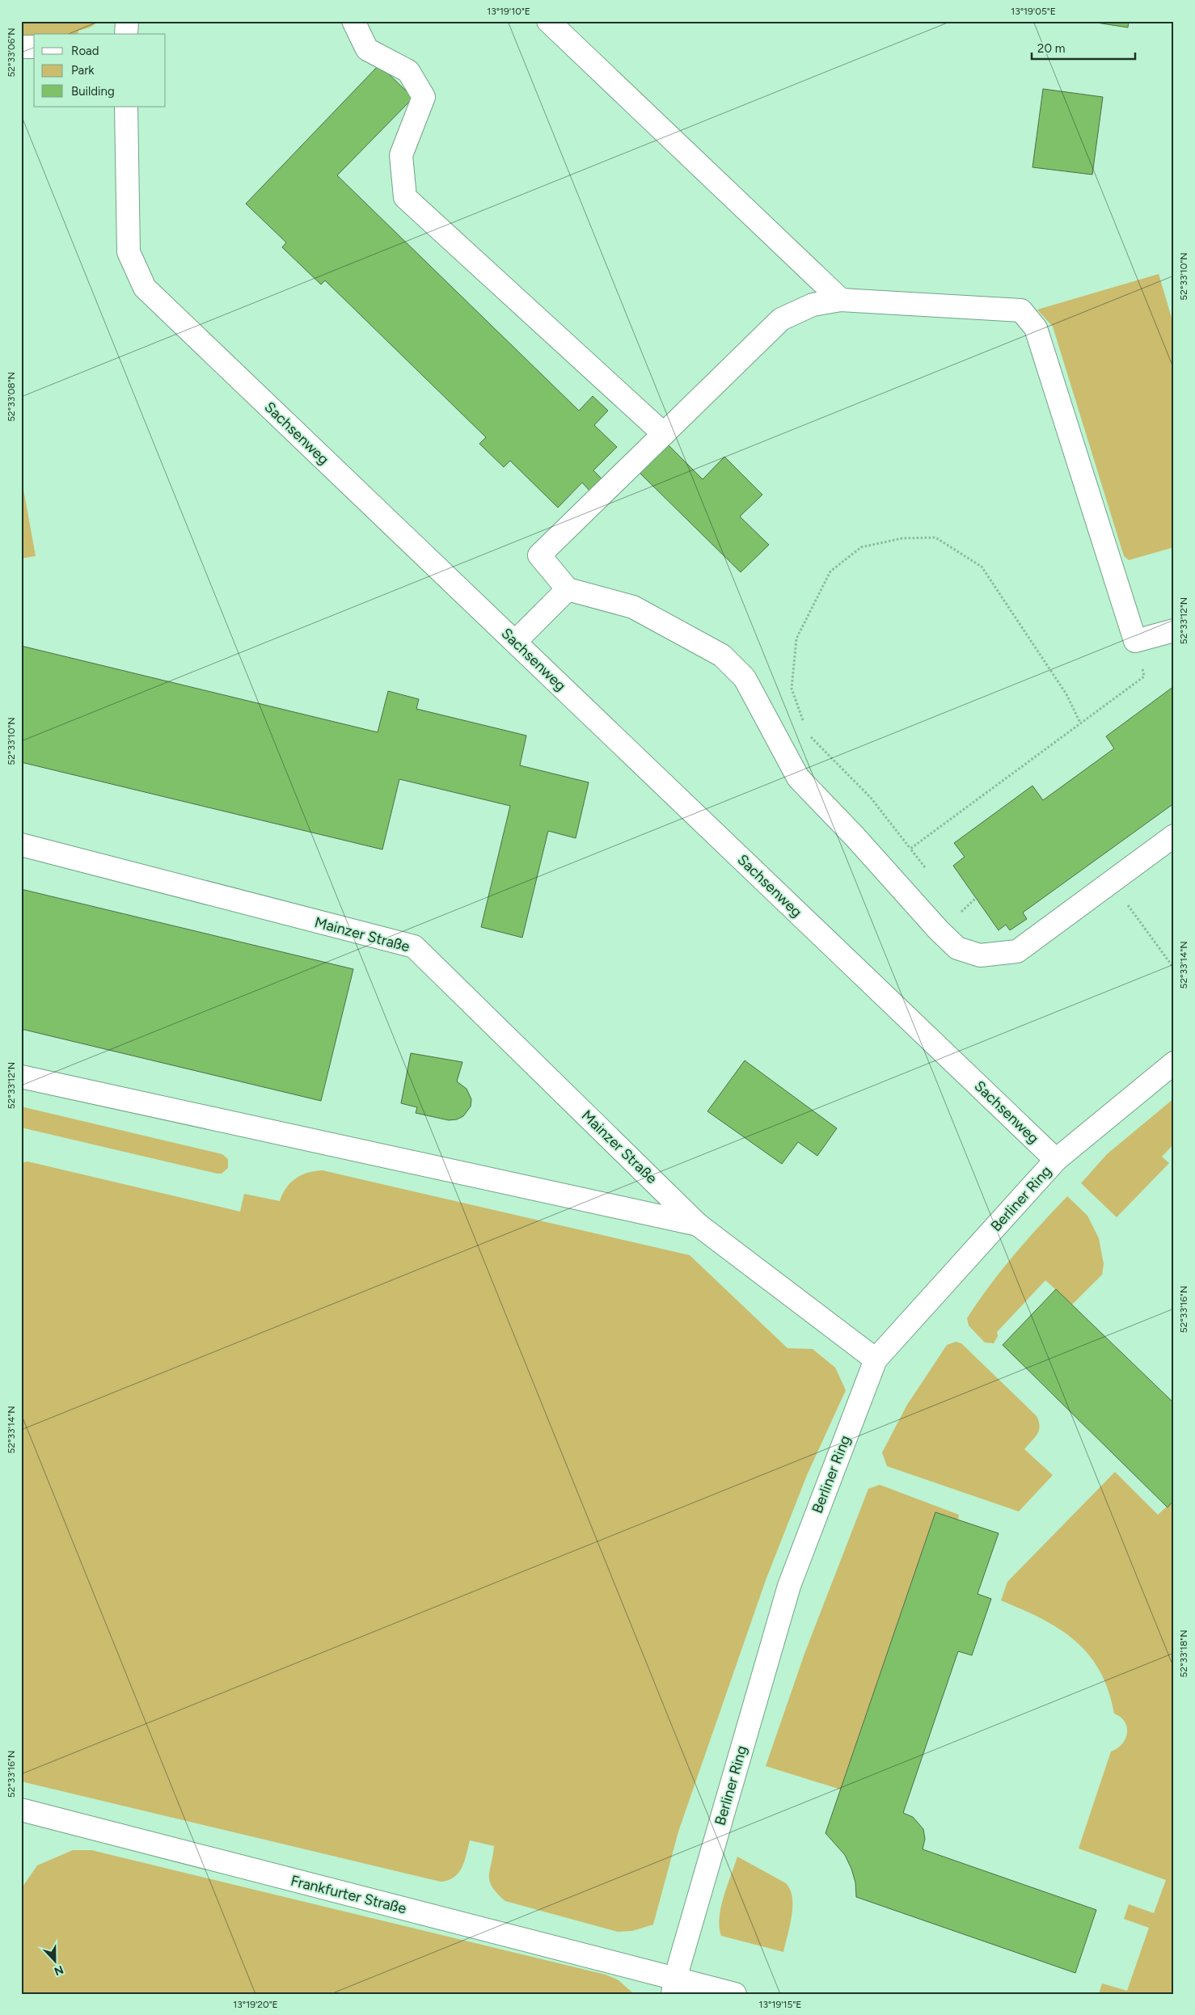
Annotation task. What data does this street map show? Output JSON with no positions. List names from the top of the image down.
{
  "streets": {
    "lane": [
      "Sachsenweg",
      "Mainzer Straße",
      "Berliner Ring",
      "Frankfurter Straße"
    ]
  },
  "crossings": [
    ["Sachsenweg", "Berliner Ring"],
    ["Mainzer Straße", "Berliner Ring"],
    ["Berliner Ring", "Frankfurter Straße"]
  ],
  "legend": ["Road", "Park", "Building"],
  "scale_bar": "20 m",
  "north": "bottom",
  "coordinates": [
    "13°19'10\"E",
    "13°19'05\"E",
    "52°33'06\"N",
    "52°33'10\"N",
    "52°33'08\"N",
    "52°33'12\"N",
    "52°33'14\"N",
    "52°33'16\"N",
    "52°33'18\"N",
    "13°19'20\"E",
    "13°19'15\"E"
  ]
}
